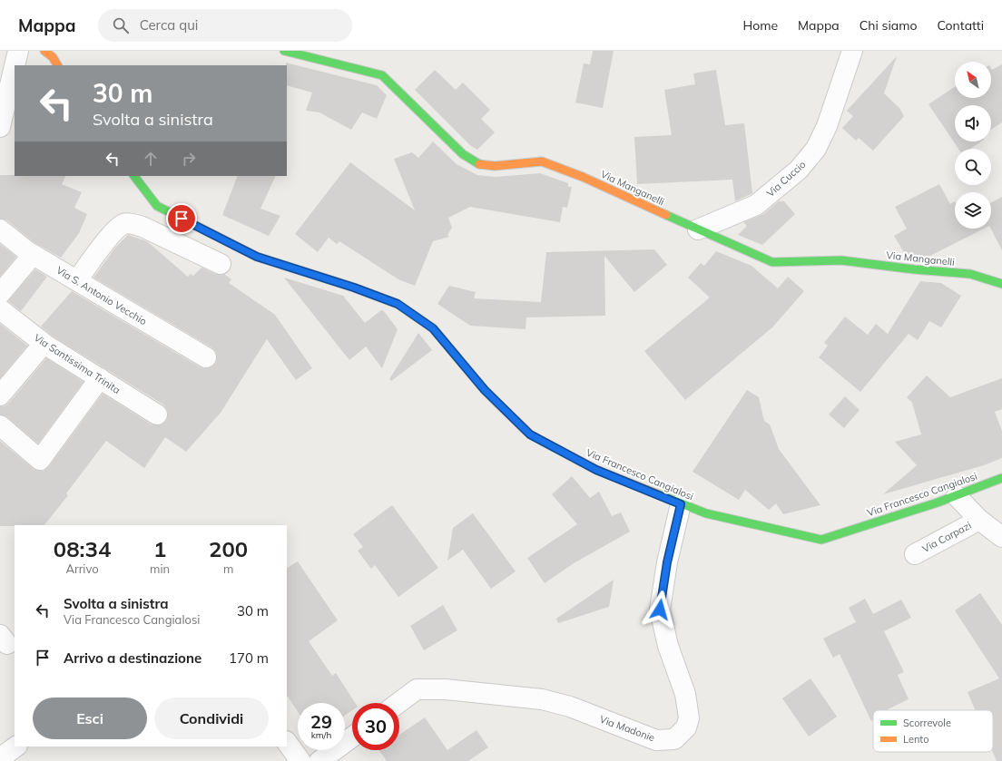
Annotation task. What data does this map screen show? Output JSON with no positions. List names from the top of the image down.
{
  "streets": {
    "street": [
      "Via Cuccio",
      "Via Manganelli",
      "Via S. Antonio Vecchio",
      "Via Santissima Trinita",
      "Via Francesco Cangialosi",
      "Via Carpazi",
      "Via Madonie"
    ]
  },
  "crossings": [
    ["Via Cuccio", "Via Manganelli"],
    ["Via Francesco Cangialosi", "Via Madonie"]
  ],
  "legend": ["Scorrevole", "Lento"],
  "north": "top left",
  "page": {
    "header": "Mappa",
    "search": "Cerca qui",
    "nav": [
      "Home",
      "Mappa",
      "Chi siamo",
      "Contatti"
    ],
    "turn": ["30 m", "Svolta a sinistra"],
    "eta": [
      "08:34",
      "Arrivo",
      "1",
      "min",
      "200",
      "m"
    ],
    "list": [
      {
        "name": "Svolta a sinistra",
        "note": "Via Francesco Cangialosi",
        "value": "30 m"
      },
      {
        "name": "Arrivo a destinazione",
        "value": "170 m"
      }
    ],
    "buttons": ["Esci", "Condividi"],
    "speed": "29 km/h",
    "limit": "30"
  }
}
